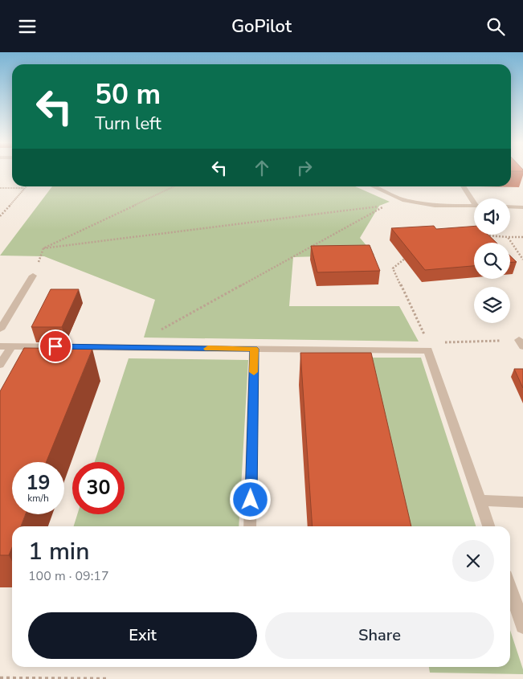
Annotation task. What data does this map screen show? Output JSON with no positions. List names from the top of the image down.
{
  "page": {
    "header": "GoPilot",
    "turn": ["50 m", "Turn left"],
    "speed": "19 km/h",
    "limit": "30",
    "heading": ["1 min", "100 m · 09:17"],
    "buttons": ["Exit", "Share"]
  }
}
